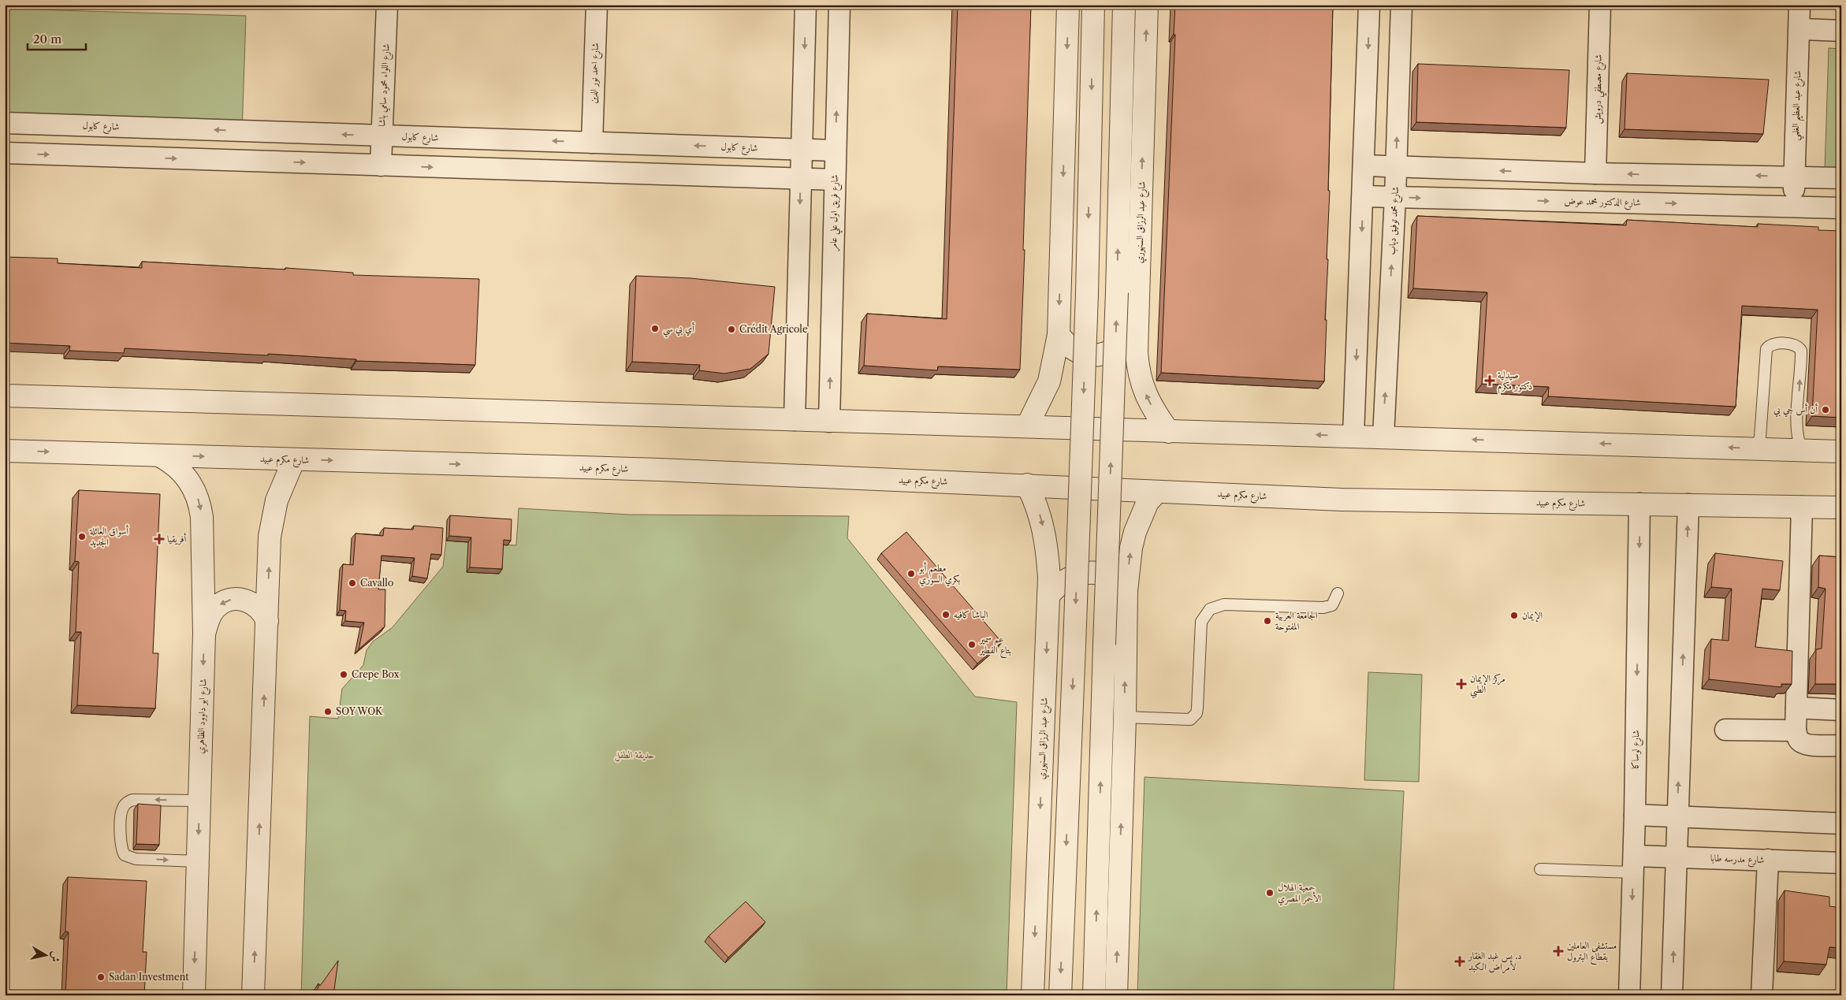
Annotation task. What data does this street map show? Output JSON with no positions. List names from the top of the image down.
{
  "streets": {
    "street": [
      "شارع احمد نور الدين",
      "شارع اللواء محمود سامي باشا",
      "شارع مصطفي درويش",
      "شارع عبد العظيم الغلمي",
      "شارع كابول",
      "شارع الدكتور محمد عوض",
      "شارع فريق اول علي عامر",
      "شارع محمد توفيق دياب",
      "شارع عبد الرزاق السنهوري",
      "شارع مكرم عبيد",
      "شارع ابو داوود الظاهري",
      "شارع لوساكا",
      "شارع مدرسه طابا"
    ]
  },
  "crossings": [
    ["شارع احمد نور الدين", "شارع كابول"],
    ["شارع اللواء محمود سامي باشا", "شارع كابول"],
    ["شارع عبد العظيم الغلمي", "شارع الدكتور محمد عوض"],
    ["شارع كابول", "شارع فريق اول علي عامر"],
    ["شارع الدكتور محمد عوض", "شارع محمد توفيق دياب"],
    ["شارع عبد الرزاق السنهوري", "شارع مكرم عبيد"],
    ["شارع مكرم عبيد", "شارع ابو داوود الظاهري"],
    ["شارع مكرم عبيد", "شارع لوساكا"],
    ["شارع لوساكا", "شارع مدرسه طابا"]
  ],
  "parks": ["حديقة الطفل"],
  "places": {
    "other": [
      "أي بي سي",
      "Crédit Agricole",
      "أن أس جي بي",
      "أسواق العائلة الجديد",
      "مطعم أبو بكري السوري",
      "Cavallo",
      "الباشا كافيه",
      "الإيمان",
      "الجامعة العربية المفتوحة",
      "عم سمير بتاع الفطير",
      "Crepe Box",
      "SOY WOK",
      "جمعية الهلال الأحمر المصري",
      "Sadan Investment"
    ],
    "health": [
      "صيدلية دكتور مكرم",
      "أفريقيا",
      "مركز الإيمان الطبي",
      "مستشفى العاملين بقطاع البترول",
      "د. يس غبد الغقار لأمراض الكبد"
    ]
  },
  "scale_bar": "20 m",
  "north": "right"
}
